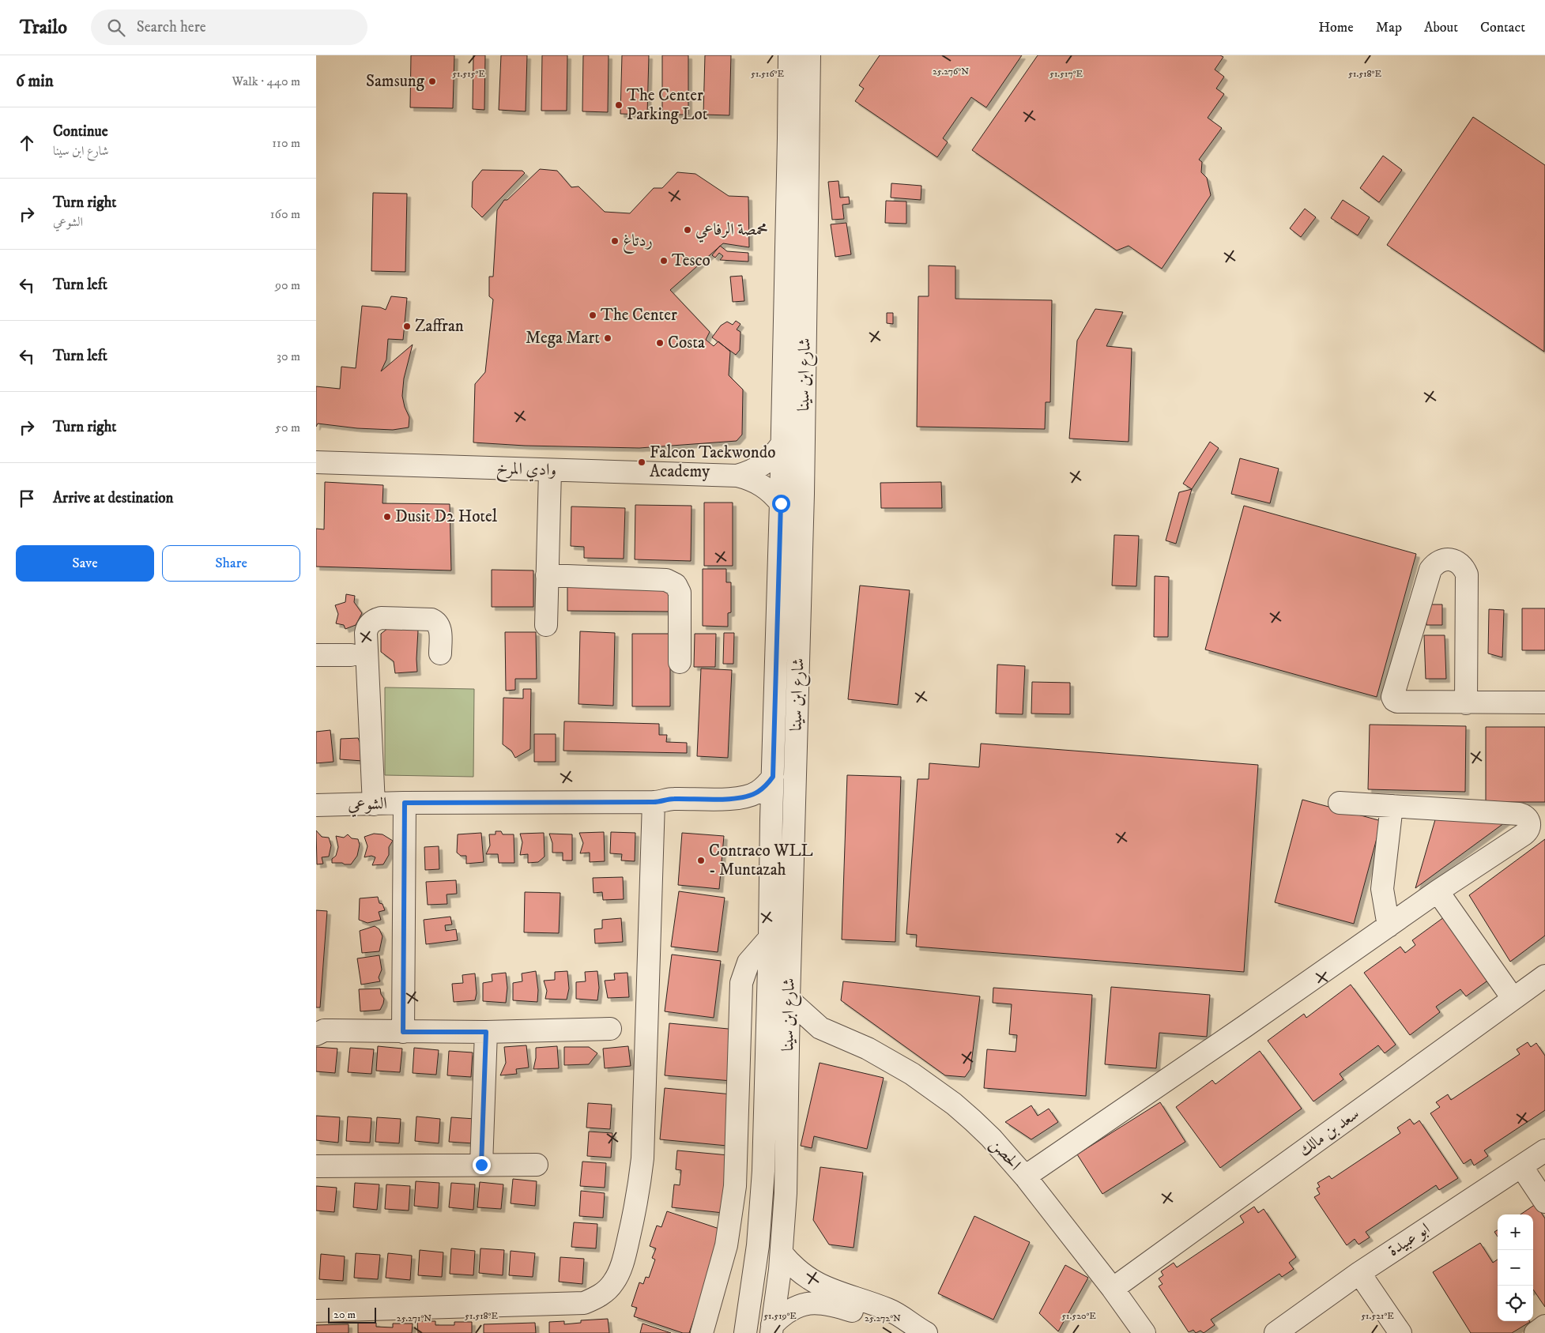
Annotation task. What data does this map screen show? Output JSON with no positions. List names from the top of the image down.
{
  "streets": {
    "street": [
      "شارع ابن سينا",
      "وادي المرخ",
      "الشوعي",
      "سعد بن مالك",
      "الحصن",
      "ابو عبيدة"
    ]
  },
  "crossings": [
    ["شارع ابن سينا", "وادي المرخ"],
    ["شارع ابن سينا", "الشوعي"],
    ["شارع ابن سينا", "الحصن"],
    ["سعد بن مالك", "الحصن"]
  ],
  "places": [
    "Samsung",
    "The Center Parking Lot",
    "محمصة الرفاعي",
    "ردتاغ",
    "Tesco",
    "The Center",
    "Zaffran",
    "Mega Mart",
    "Costa",
    "Falcon Taekwondo Academy",
    "Dusit D2 Hotel",
    "Contraco WLL - Muntazah"
  ],
  "scale_bar": "20 m",
  "page": {
    "header": "Trailo",
    "search": "Search here",
    "nav": [
      "Home",
      "Map",
      "About",
      "Contact"
    ],
    "heading": ["6 min", "Walk · 440 m"],
    "list": [
      ["Continue", "شارع ابن سينا", "110 m"],
      ["Turn right", "الشوعي", "160 m"],
      ["Turn left", "90 m"],
      ["Turn left", "30 m"],
      ["Turn right", "50 m"],
      "Arrive at destination"
    ],
    "buttons": ["Save", "Share"],
    "map_buttons": ["+", "−"],
    "scale": "20 m"
  },
  "coordinates": [
    "25.276°N",
    "51.515°E",
    "51.516°E",
    "51.517°E",
    "51.518°E",
    "51.519°E",
    "51.520°E",
    "51.521°E",
    "25.271°N",
    "25.272°N"
  ]
}
